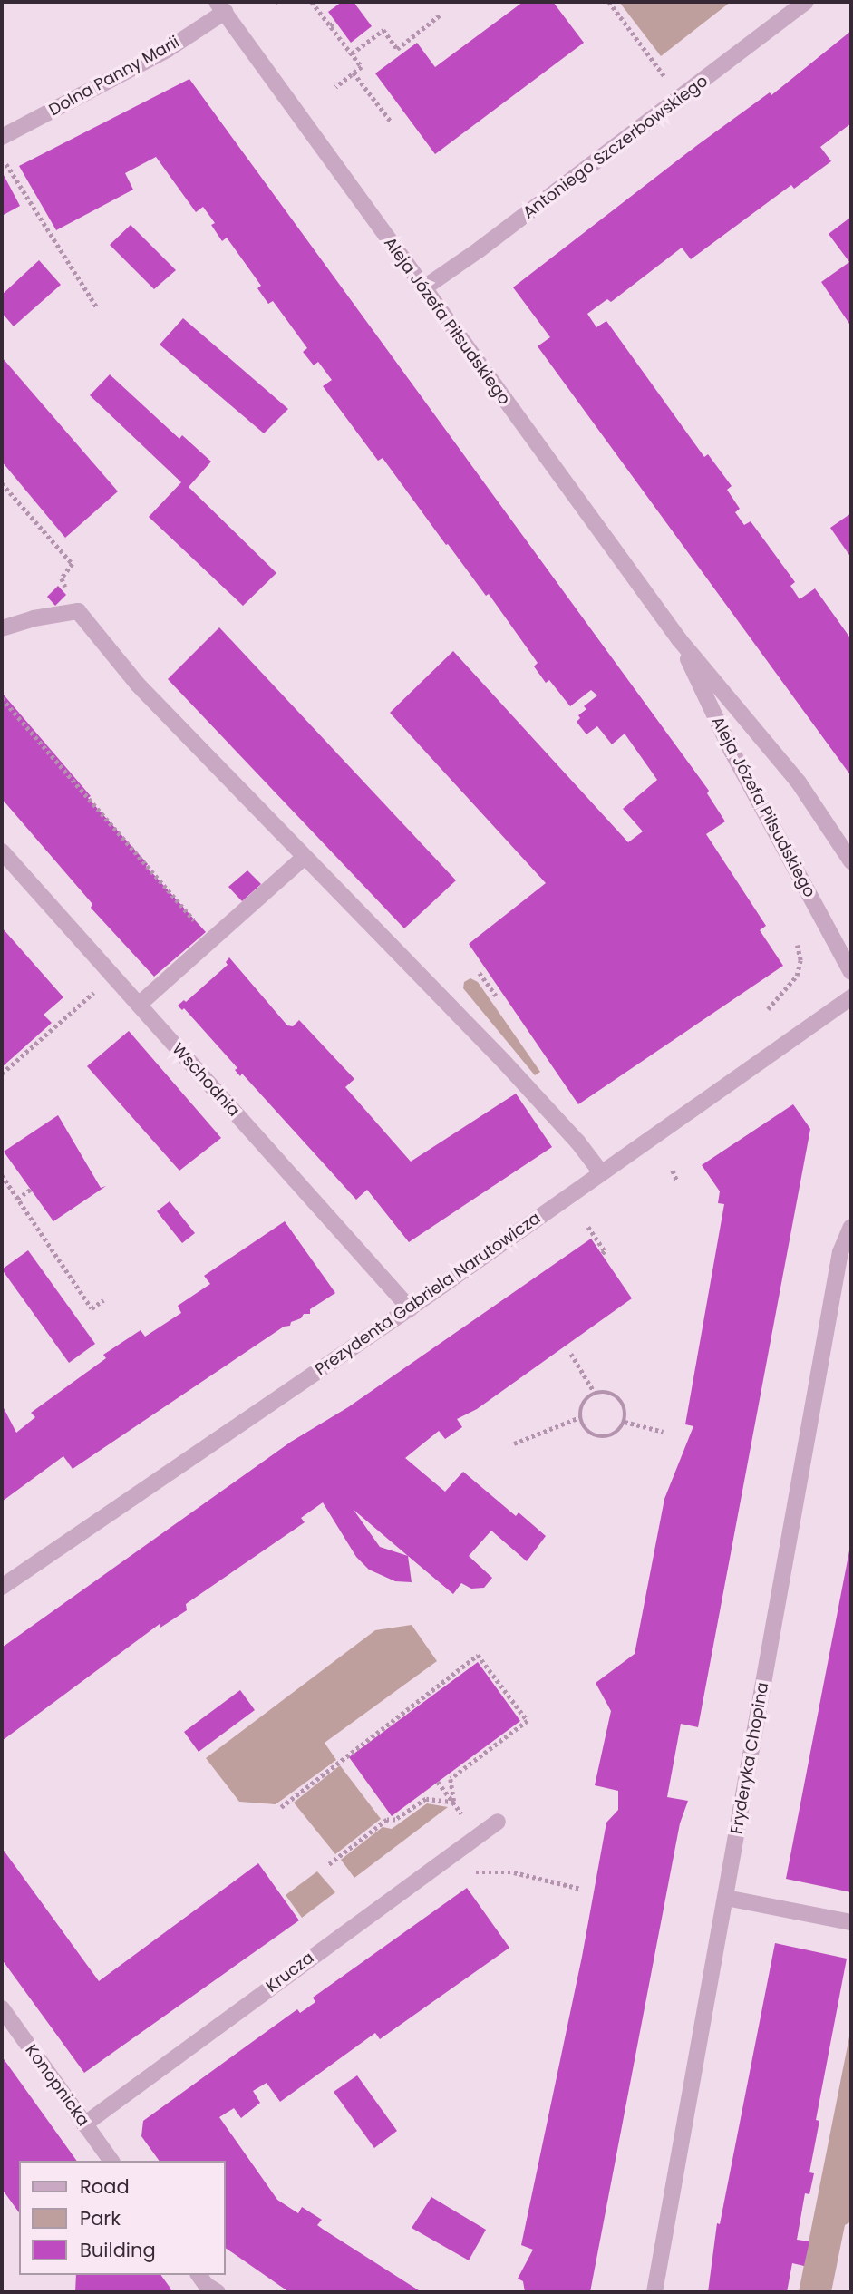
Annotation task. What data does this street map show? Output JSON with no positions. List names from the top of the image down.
{
  "streets": {
    "street": [
      "Dolna Panny Marii",
      "Antoniego Szczerbowskiego",
      "Aleja Józefa Piłsudskiego",
      "Wschodnia",
      "Prezydenta Gabriela Narutowicza",
      "Fryderyka Chopina",
      "Krucza",
      "Konopnicka"
    ]
  },
  "crossings": [
    ["Dolna Panny Marii", "Aleja Józefa Piłsudskiego"],
    ["Antoniego Szczerbowskiego", "Aleja Józefa Piłsudskiego"],
    ["Wschodnia", "Prezydenta Gabriela Narutowicza"],
    ["Krucza", "Konopnicka"]
  ],
  "legend": ["Road", "Park", "Building"]
}
